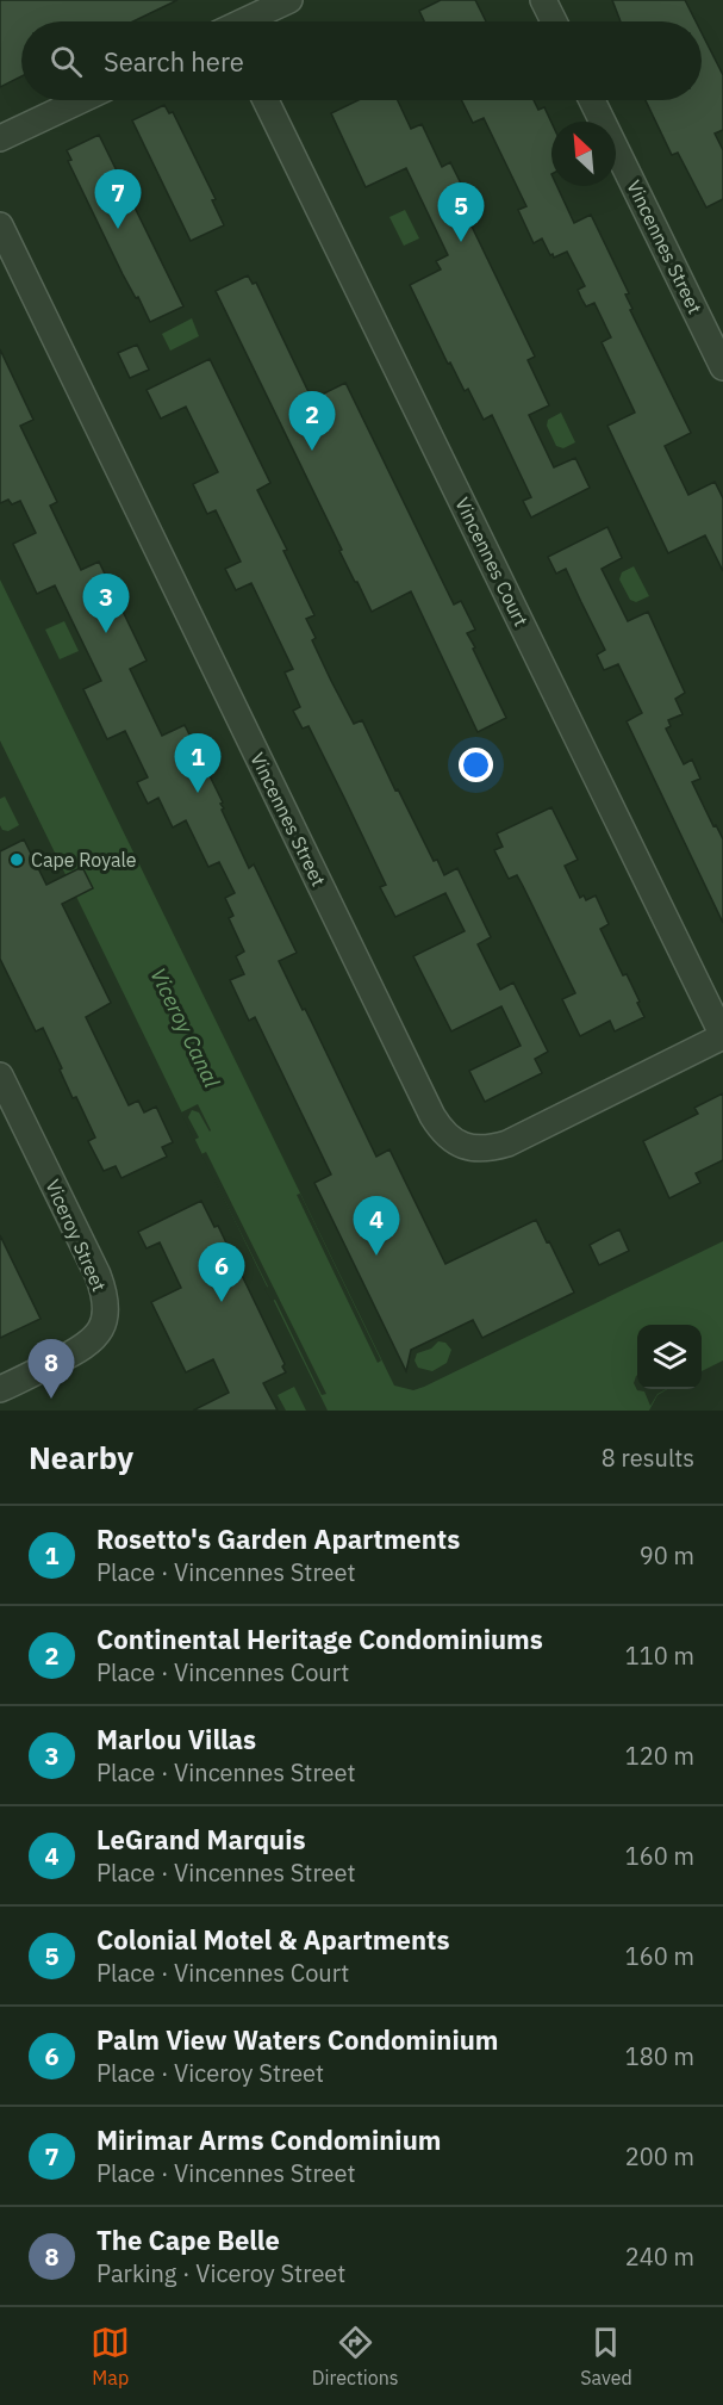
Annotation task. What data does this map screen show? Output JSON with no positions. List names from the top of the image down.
{
  "streets": {
    "street": ["Vincennes Street", "Vincennes Court", "Viceroy Street"]
  },
  "crossings": [
    ["Vincennes Street", "Vincennes Court"]
  ],
  "water": ["Viceroy Canal"],
  "places": ["Cape Royale"],
  "north": "top left",
  "page": {
    "search": "Search here",
    "pins": [
      "7",
      "5",
      "2",
      "3",
      "1",
      "4",
      "6",
      "8"
    ],
    "heading": ["Nearby", "8 results"],
    "list": [
      {
        "mark": "1",
        "name": "Rosetto's Garden Apartments",
        "note": "Place · Vincennes Street",
        "value": "90 m"
      },
      {
        "mark": "2",
        "name": "Continental Heritage Condominiums",
        "note": "Place · Vincennes Court",
        "value": "110 m"
      },
      {
        "mark": "3",
        "name": "Marlou Villas",
        "note": "Place · Vincennes Street",
        "value": "120 m"
      },
      {
        "mark": "4",
        "name": "LeGrand Marquis",
        "note": "Place · Vincennes Street",
        "value": "160 m"
      },
      {
        "mark": "5",
        "name": "Colonial Motel & Apartments",
        "note": "Place · Vincennes Court",
        "value": "160 m"
      },
      {
        "mark": "6",
        "name": "Palm View Waters Condominium",
        "note": "Place · Viceroy Street",
        "value": "180 m"
      },
      {
        "mark": "7",
        "name": "Mirimar Arms Condominium",
        "note": "Place · Vincennes Street",
        "value": "200 m"
      },
      {
        "mark": "8",
        "name": "The Cape Belle",
        "note": "Parking · Viceroy Street",
        "value": "240 m"
      }
    ],
    "nav": ["Map", "Directions", "Saved"]
  }
}
